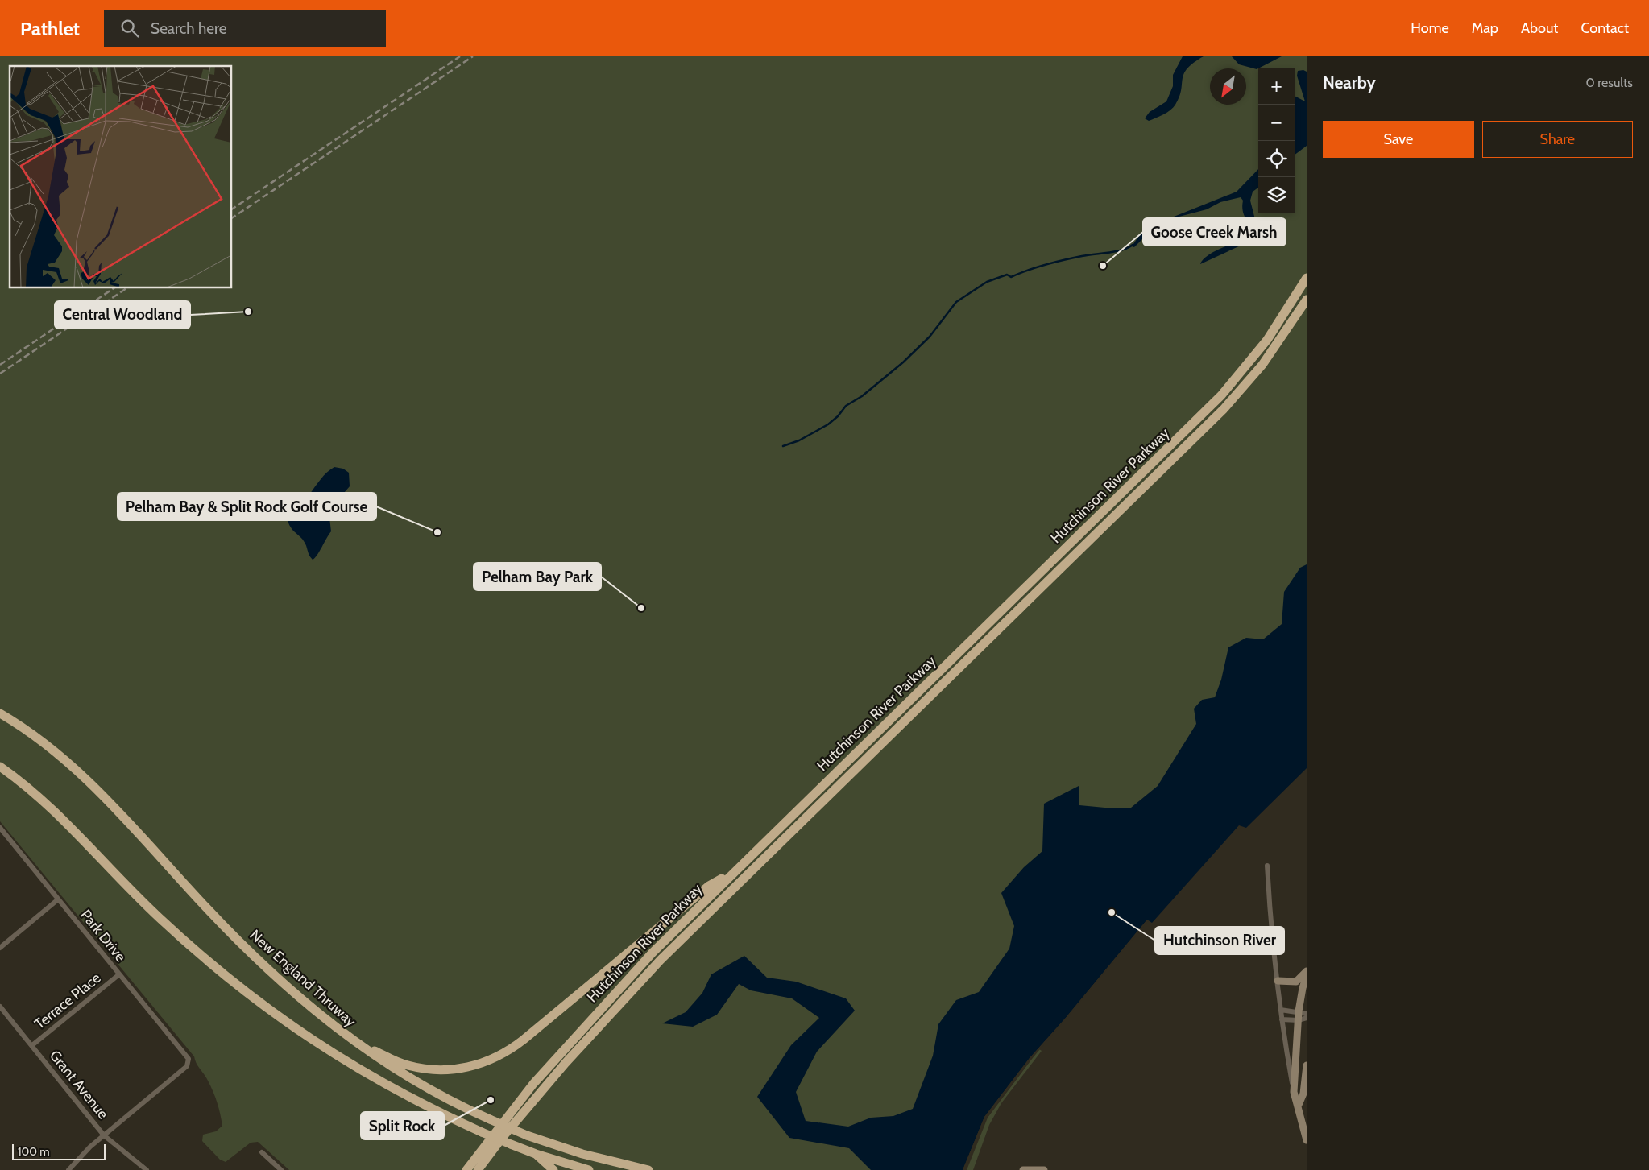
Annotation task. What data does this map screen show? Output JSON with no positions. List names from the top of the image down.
{
  "streets": {
    "highway": ["Hutchinson River Parkway", "New England Thruway"],
    "street": ["Park Drive", "Terrace Place", "Grant Avenue"]
  },
  "crossings": [
    ["Park Drive", "Terrace Place"],
    ["Park Drive", "Grant Avenue"],
    ["Terrace Place", "Grant Avenue"]
  ],
  "places": [
    "Goose Creek Marsh",
    "Central Woodland",
    "Pelham Bay & Split Rock Golf Course",
    "Pelham Bay Park",
    "Hutchinson River",
    "Split Rock"
  ],
  "scale_bar": "100 m",
  "north": "bottom left",
  "page": {
    "header": "Pathlet",
    "search": "Search here",
    "nav": [
      "Home",
      "Map",
      "About",
      "Contact"
    ],
    "heading": ["Nearby", "0 results"],
    "map_buttons": ["+", "−"],
    "buttons": ["Save", "Share"],
    "scale": "100 m"
  }
}
